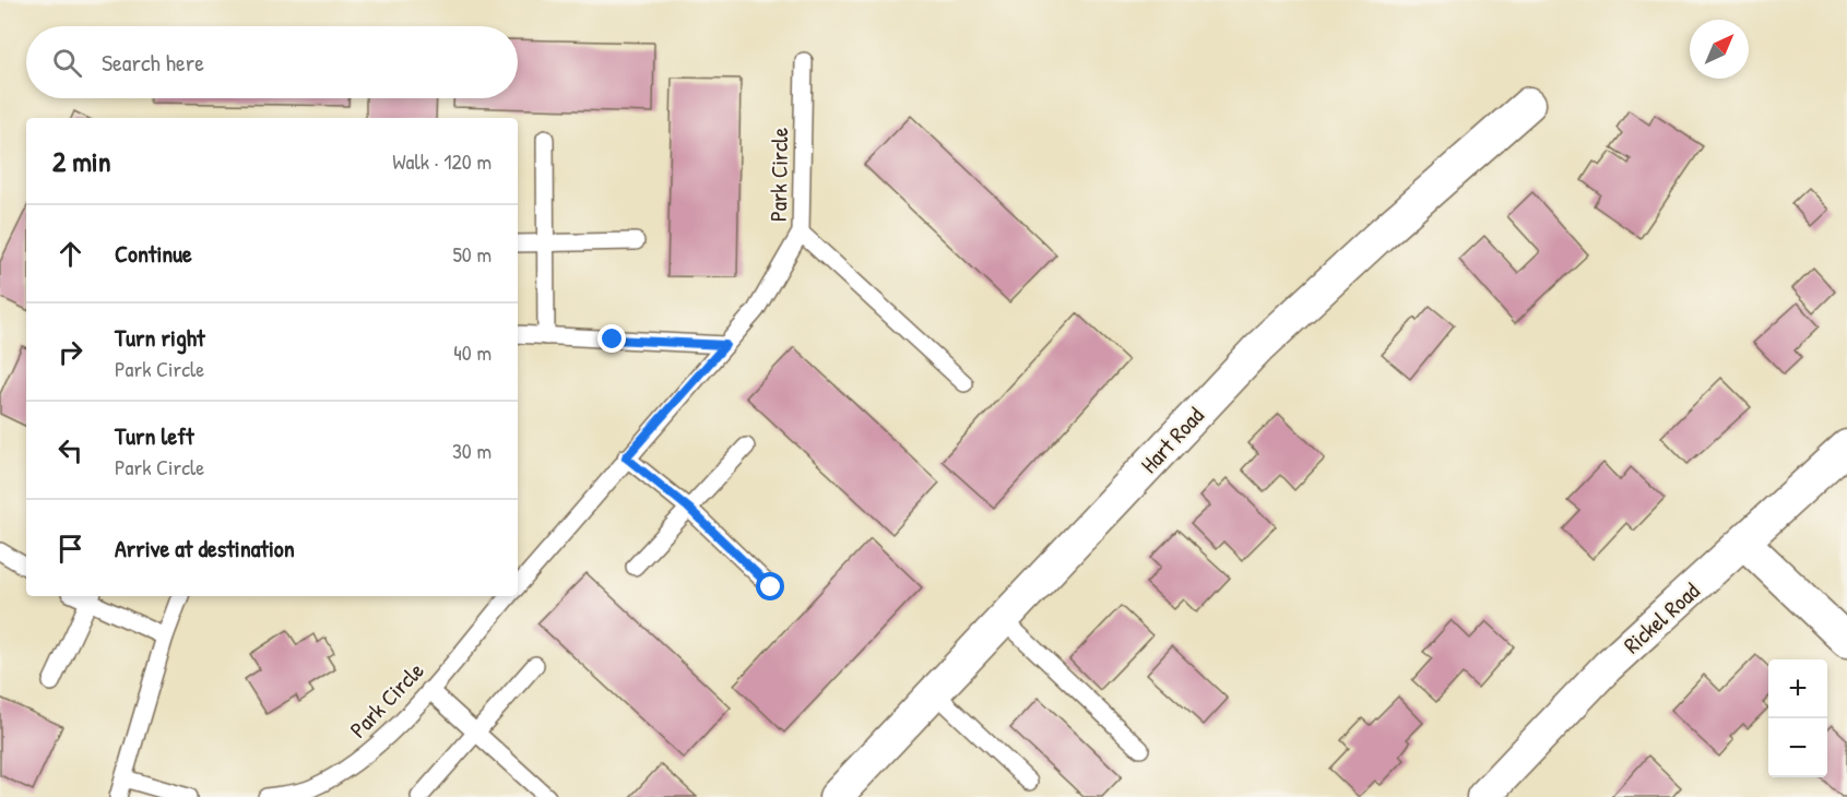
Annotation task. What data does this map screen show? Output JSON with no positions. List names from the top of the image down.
{
  "streets": {
    "street": ["Hart Road", "Rickel Road"],
    "lane": ["Park Circle"]
  },
  "north": "top right",
  "page": {
    "search": "Search here",
    "heading": ["2 min", "Walk · 120 m"],
    "list": [
      ["Continue", "50 m"],
      ["Turn right", "Park Circle", "40 m"],
      ["Turn left", "Park Circle", "30 m"],
      "Arrive at destination"
    ],
    "map_buttons": ["+", "−"]
  }
}
